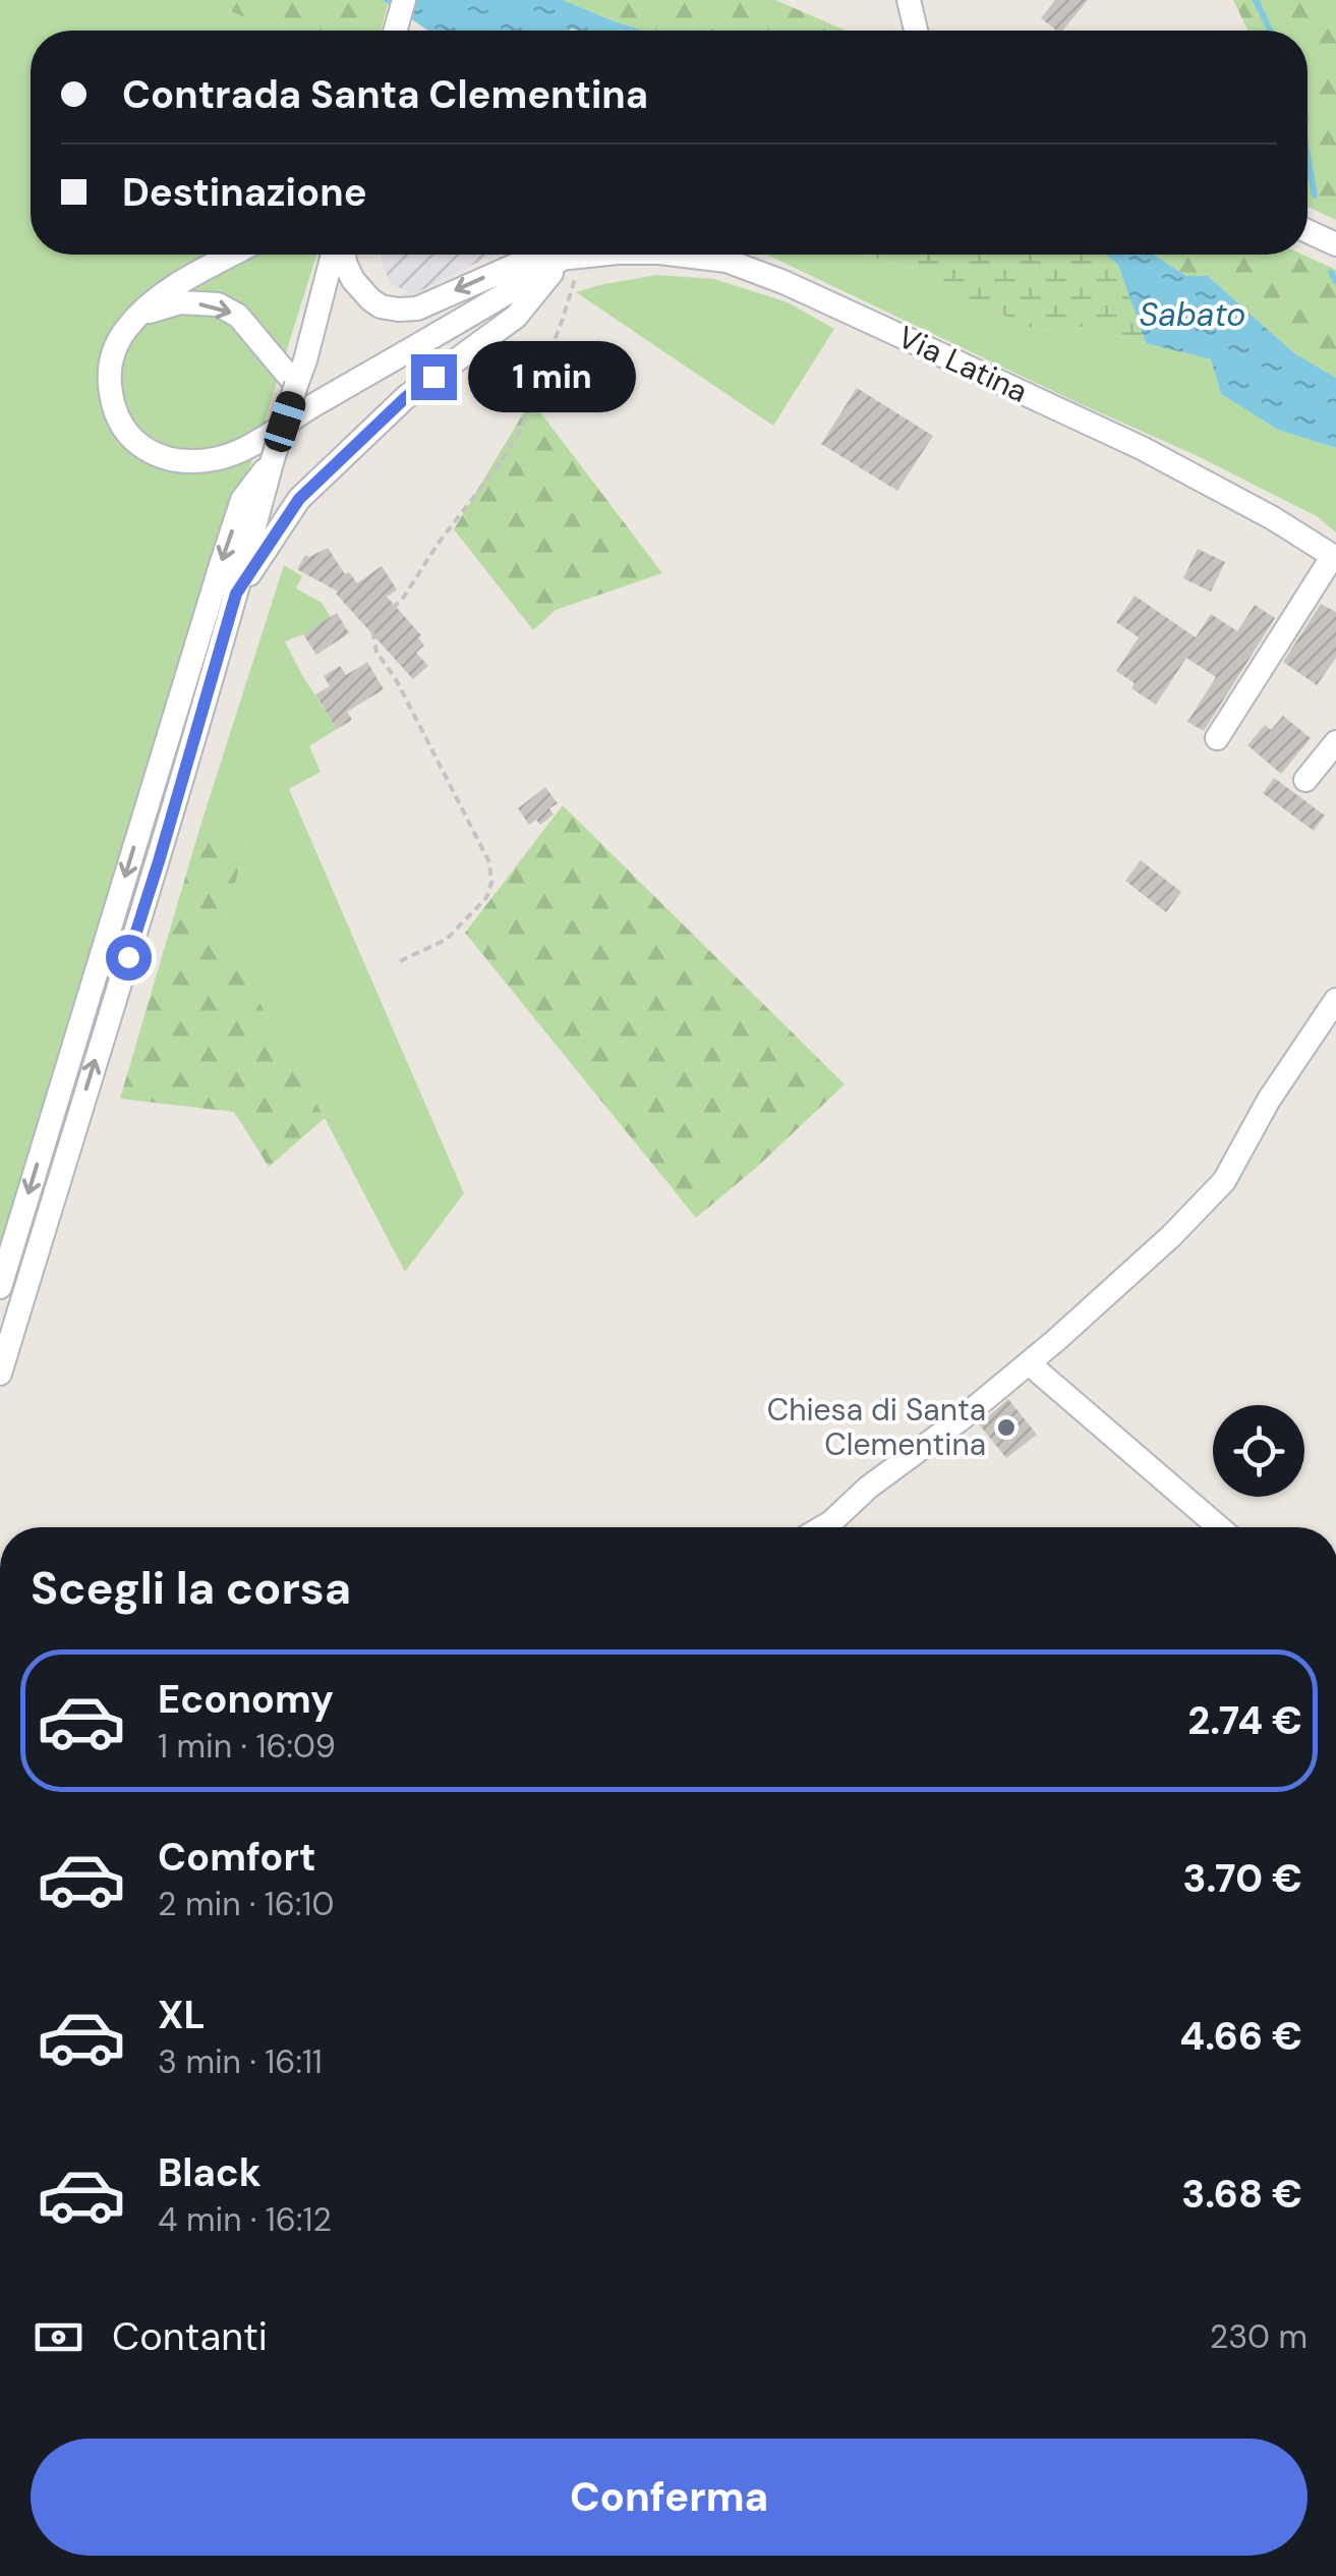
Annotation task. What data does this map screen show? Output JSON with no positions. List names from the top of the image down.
{
  "streets": {
    "street": ["Via Latina"]
  },
  "water": ["Sabato"],
  "places": ["Chiesa di Santa Clementina"],
  "page": {
    "banner": ["Contrada Santa Clementina", "Destinazione"],
    "bubble": "1 min",
    "heading": "Scegli la corsa",
    "list": [
      {
        "name": "Economy",
        "note": "1 min · 16:09",
        "value": "2.74 €"
      },
      {
        "name": "Comfort",
        "note": "2 min · 16:10",
        "value": "3.70 €"
      },
      {
        "name": "XL",
        "note": "3 min · 16:11",
        "value": "4.66 €"
      },
      {
        "name": "Black",
        "note": "4 min · 16:12",
        "value": "3.68 €"
      }
    ],
    "pay": ["Contanti", "230 m"],
    "buttons": "Conferma"
  }
}
